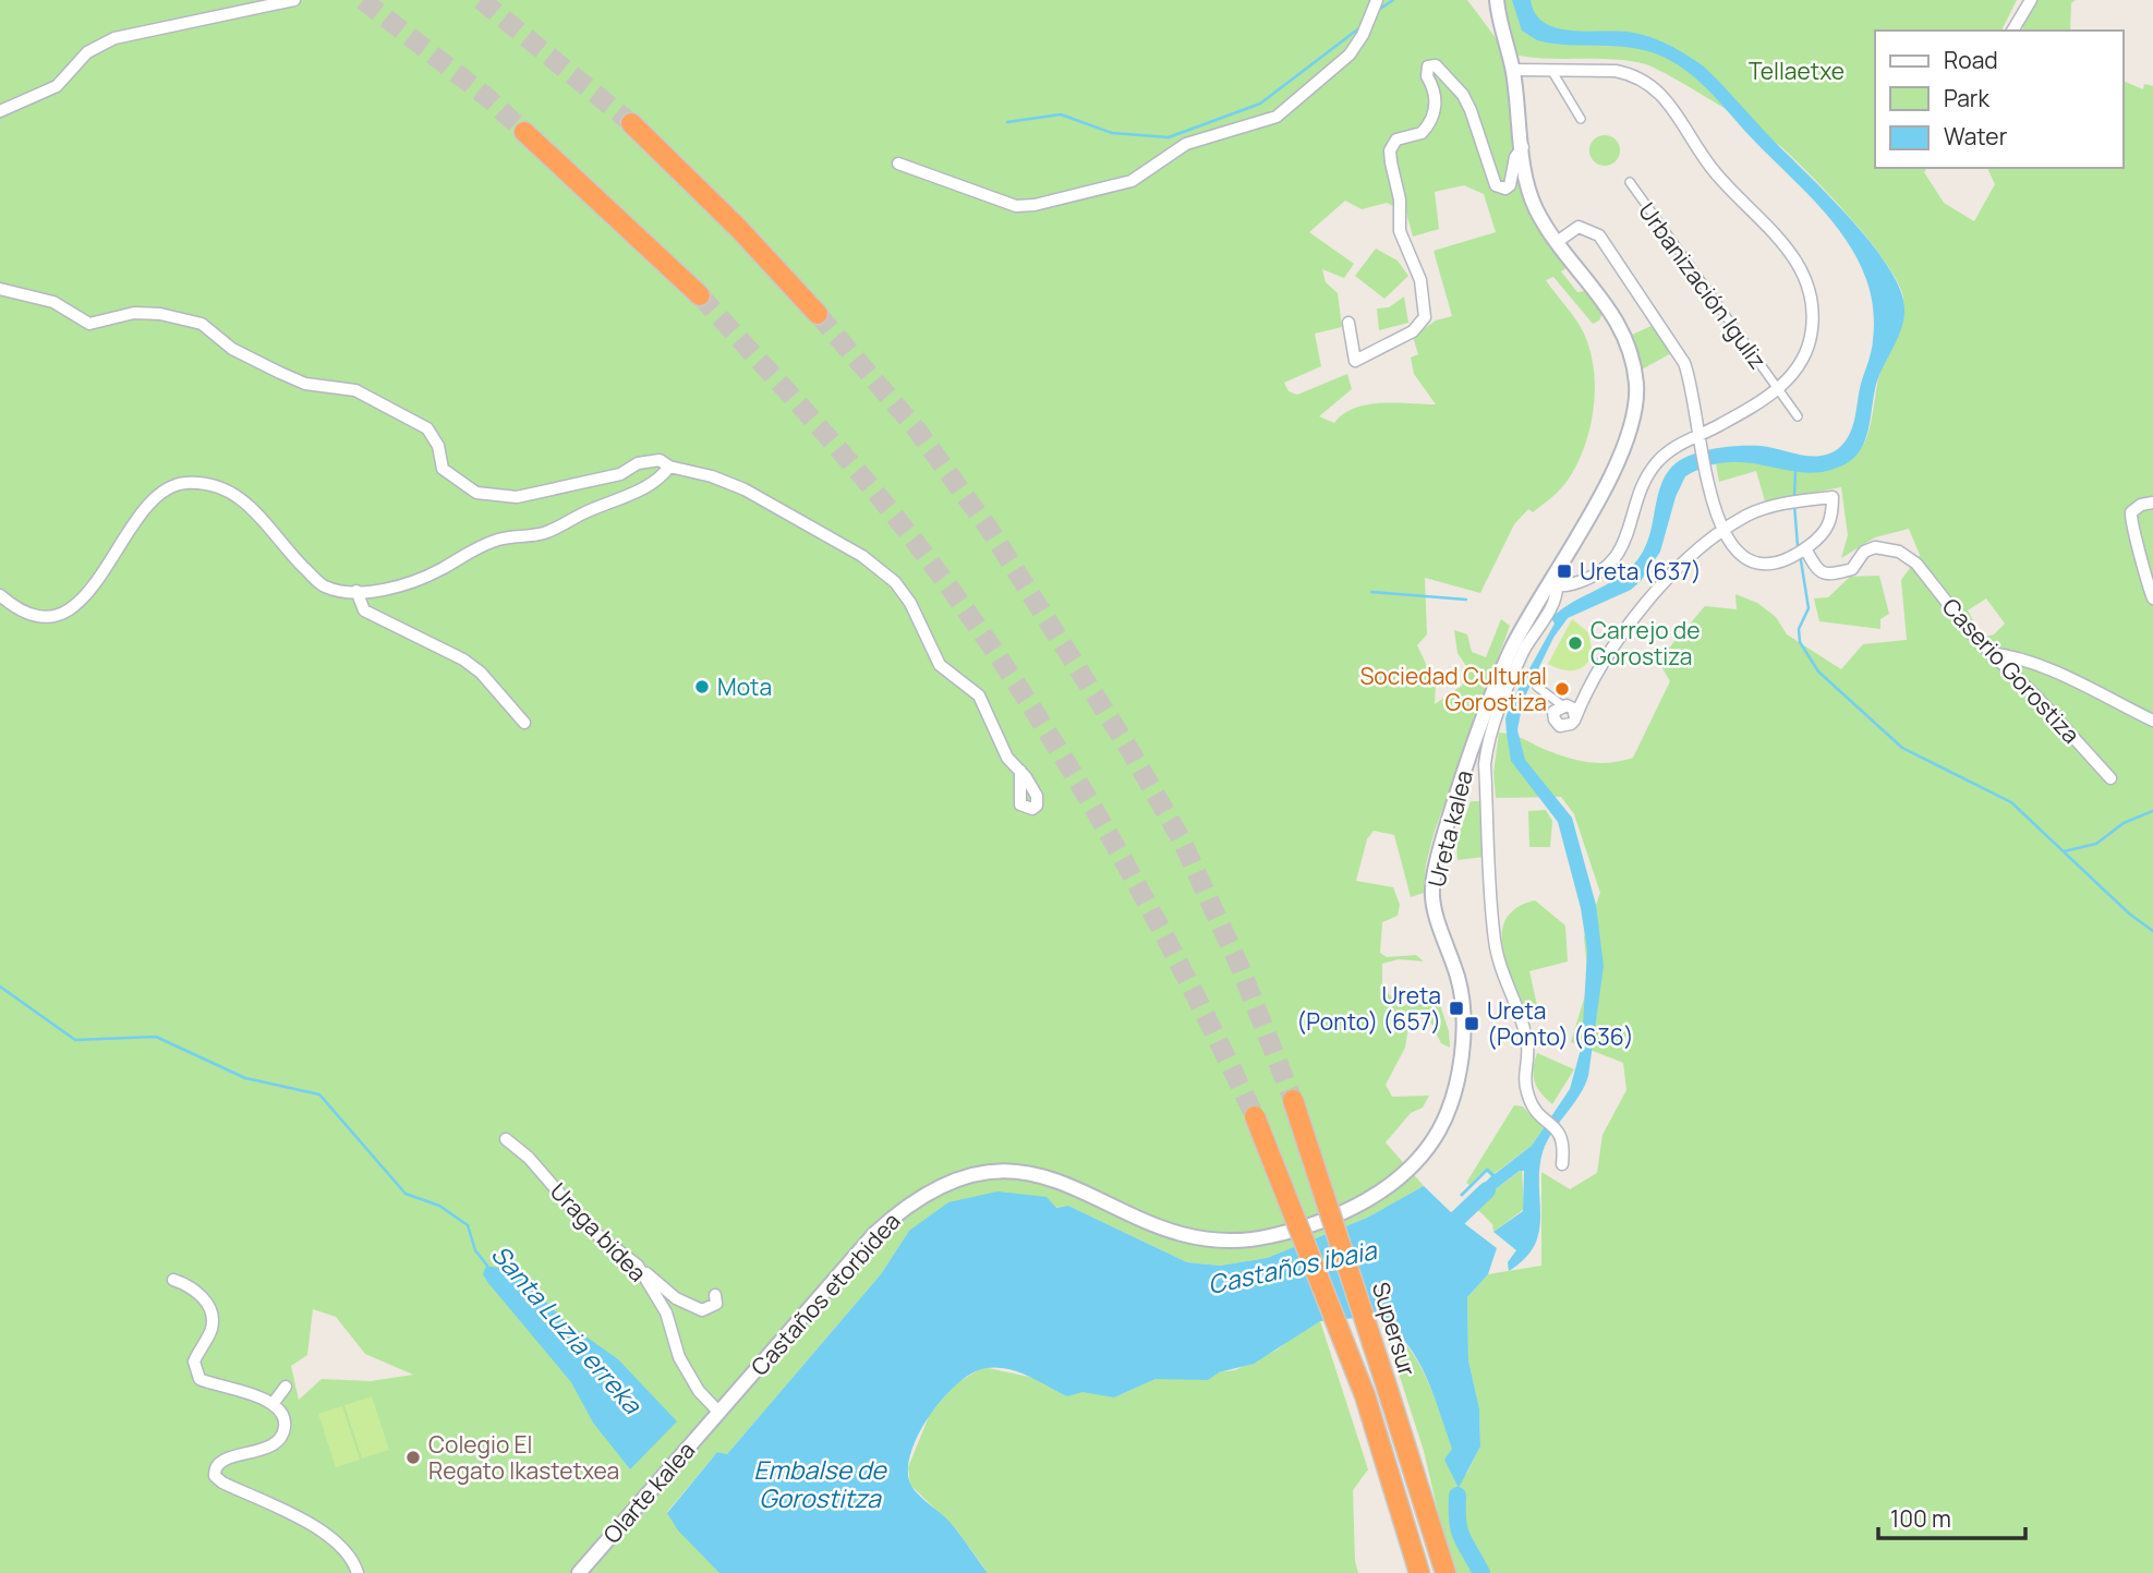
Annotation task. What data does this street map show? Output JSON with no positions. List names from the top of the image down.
{
  "streets": {
    "highway": ["Supersur"],
    "street": [
      "Urbanización Iguliz",
      "Caserio Gorostiza",
      "Ureta kalea",
      "Uraga bidea",
      "Castaños etorbidea",
      "Olarte kalea"
    ]
  },
  "crossings": [
    ["Ureta kalea", "Castaños etorbidea"],
    ["Uraga bidea", "Castaños etorbidea"],
    ["Uraga bidea", "Olarte kalea"],
    ["Castaños etorbidea", "Olarte kalea"]
  ],
  "water": ["Castaños ibaia", "Santa Luzia erreka", "Embalse de Gorostitza"],
  "parks": ["Tellaetxe"],
  "places": {
    "transit": ["Ureta (637)", "Ureta (Ponto) (657)", "Ureta (Ponto) (636)"],
    "other": [
      "Carrejo de Gorostiza",
      "Mota",
      "Sociedad Cultural Gorostiza",
      "Colegio El Regato Ikastetxea"
    ]
  },
  "legend": ["Road", "Park", "Water"],
  "scale_bar": "100 m"
}
